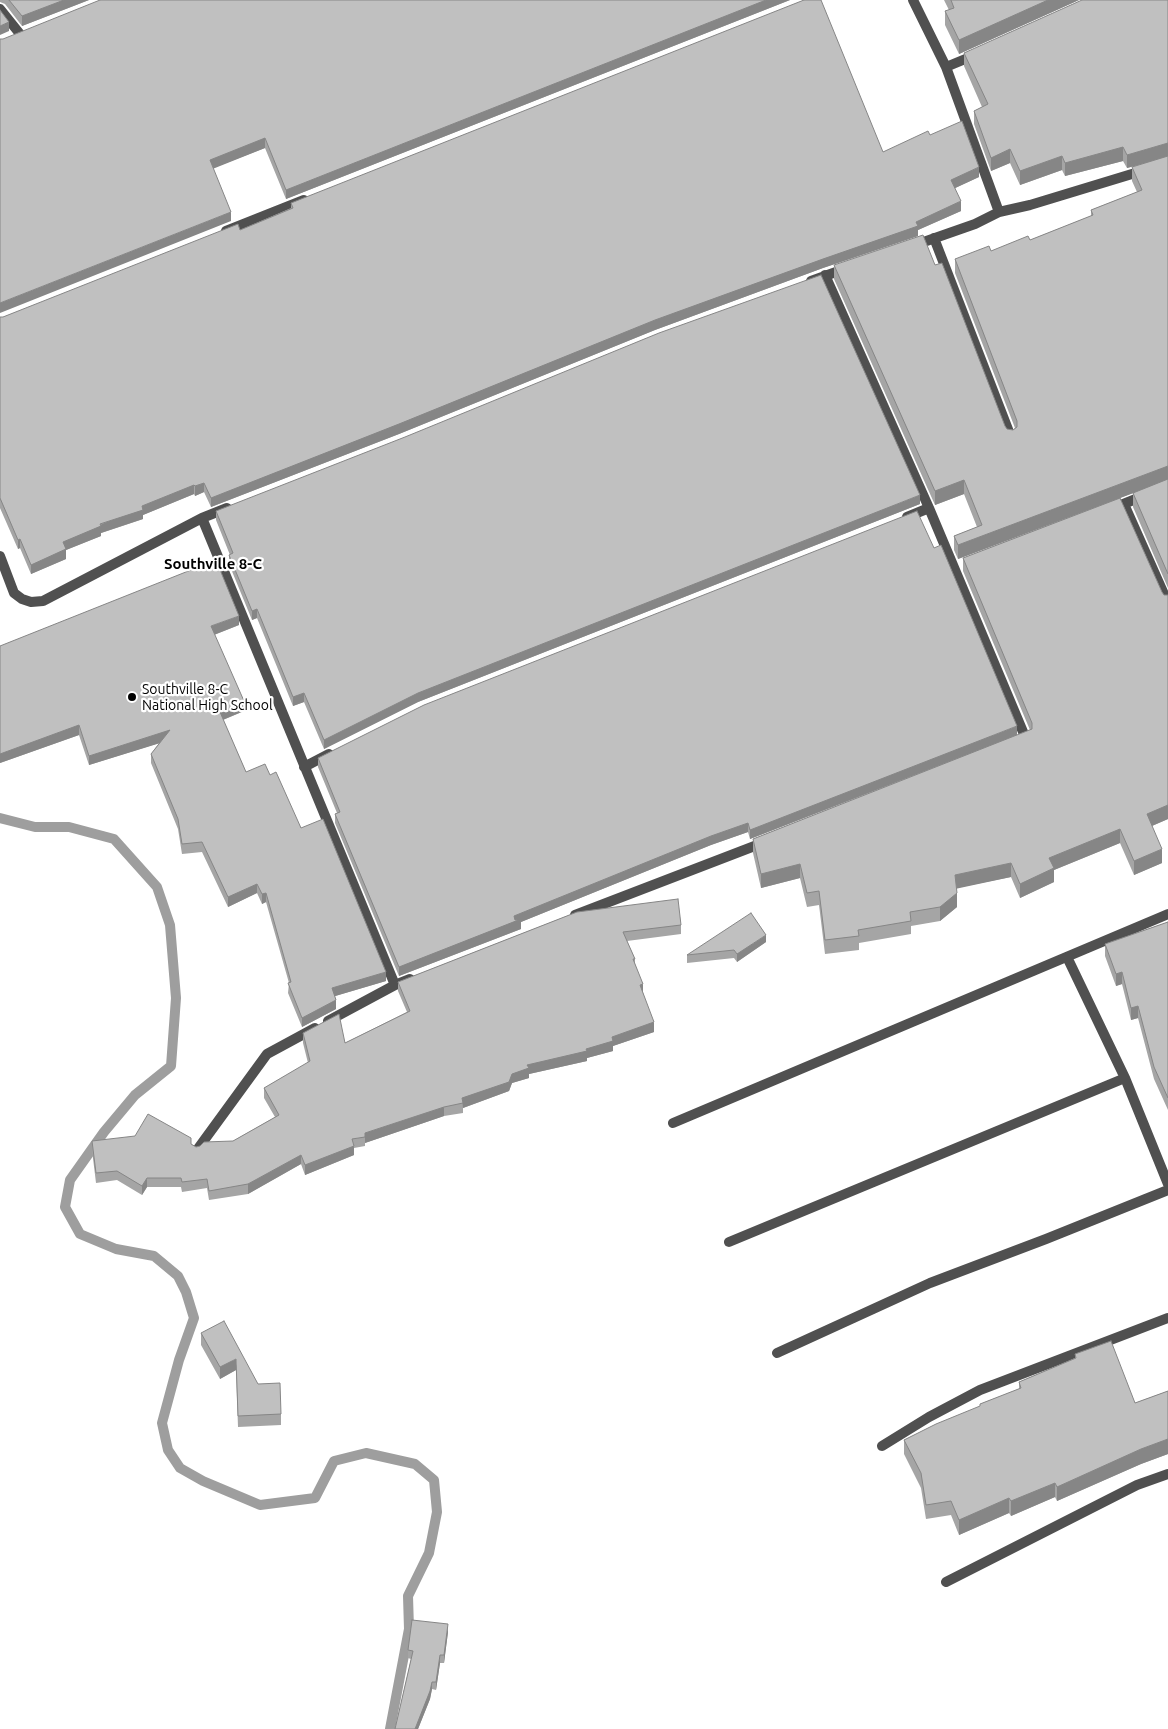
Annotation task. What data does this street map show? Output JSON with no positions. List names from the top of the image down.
{
  "districts": ["Southville 8-C"],
  "places": ["Southville 8-C National High School"]
}
